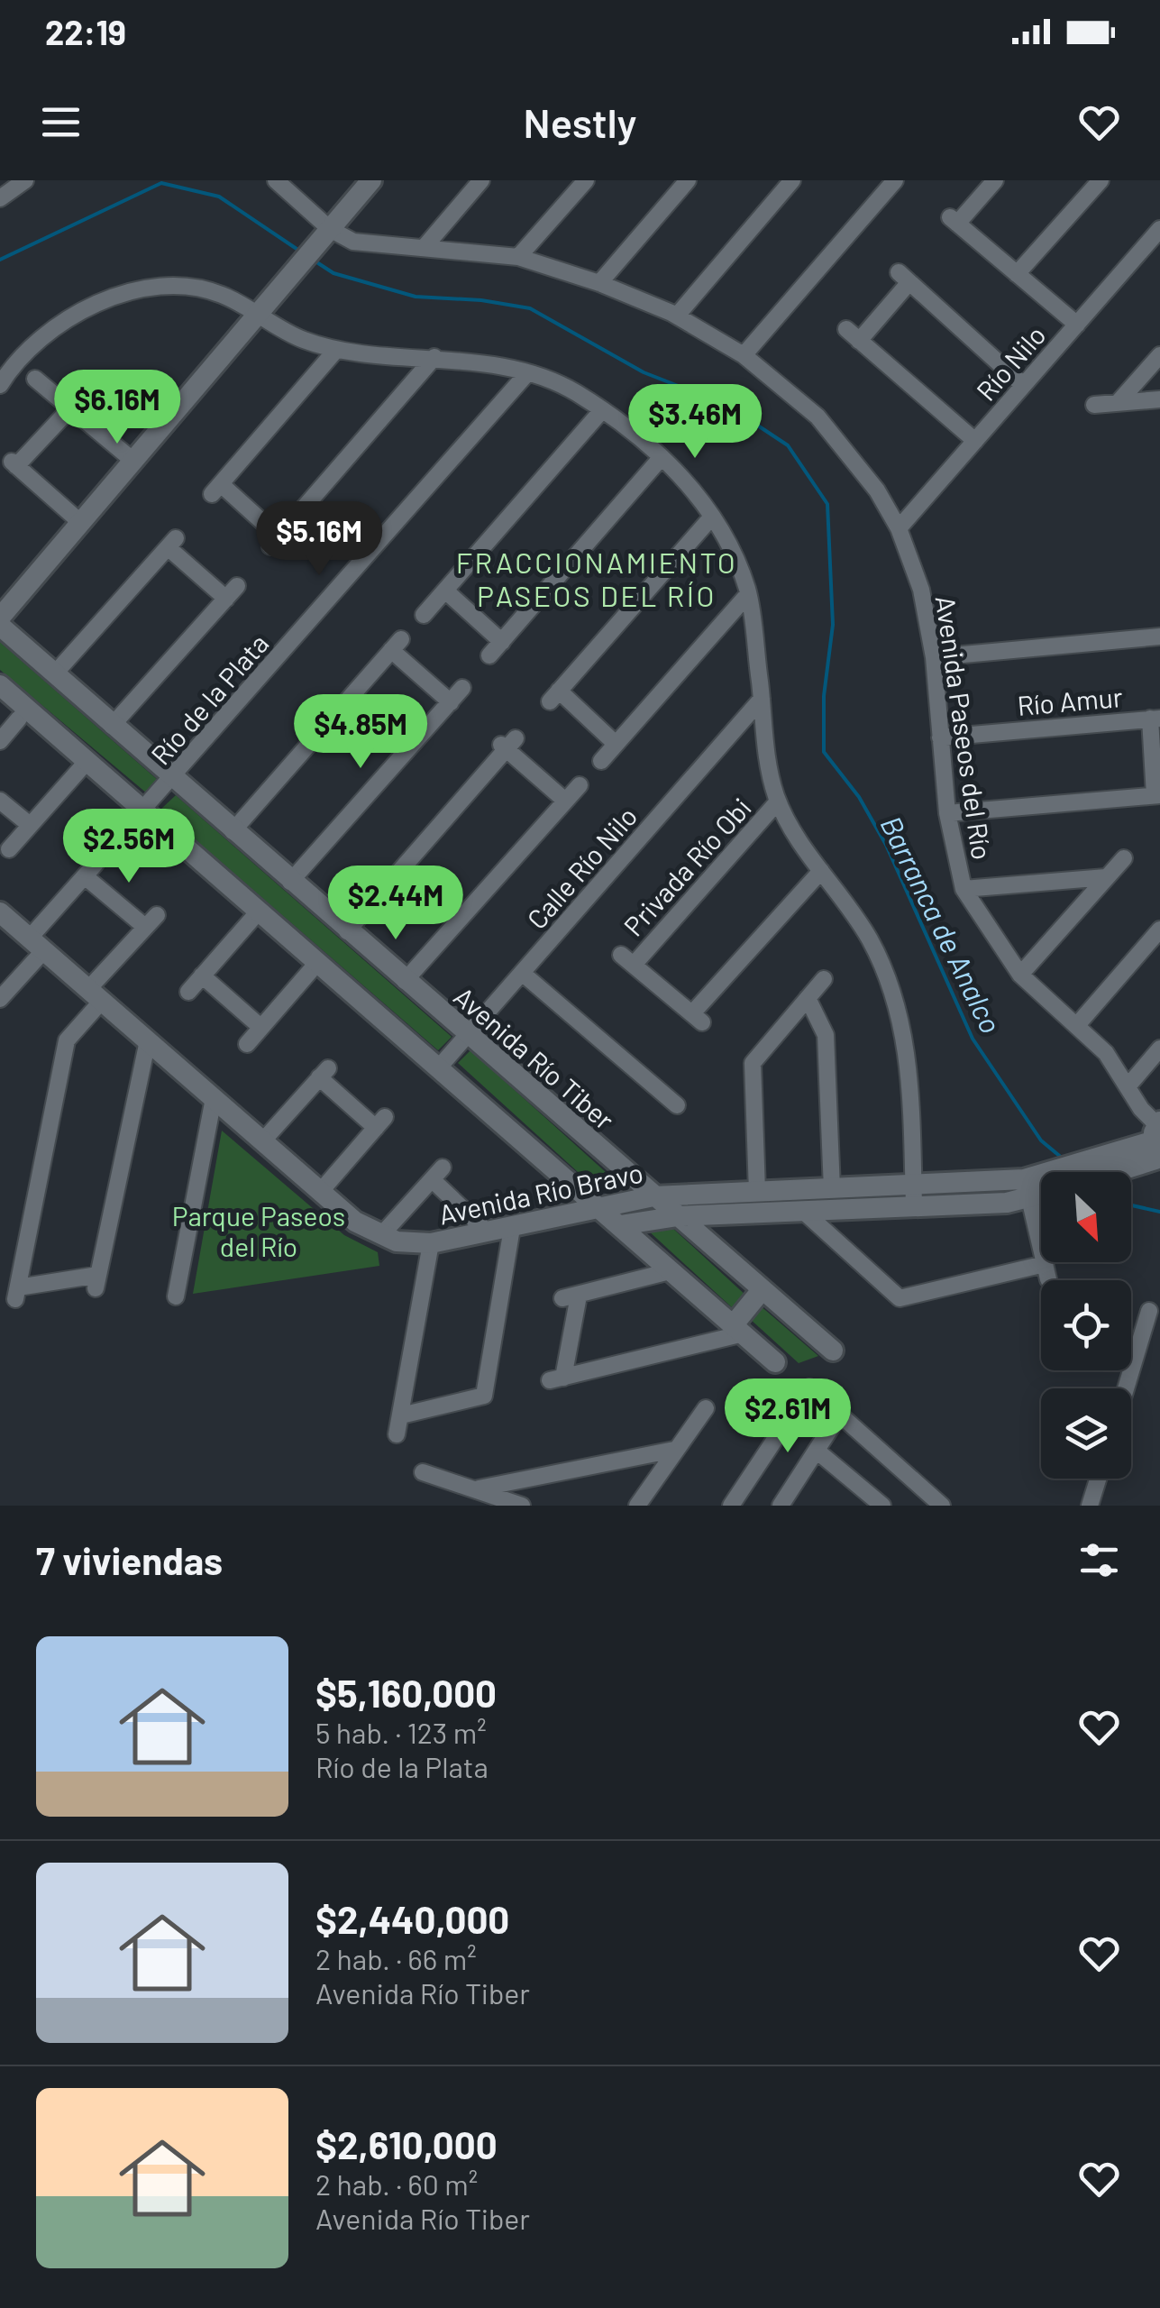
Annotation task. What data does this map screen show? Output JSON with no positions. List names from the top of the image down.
{
  "streets": {
    "street": [
      "Río Nilo",
      "Río de la Plata",
      "Río Amur",
      "Avenida Paseos del Río",
      "Privada Río Obi",
      "Calle Río Nilo",
      "Avenida Río Tiber",
      "Avenida Río Bravo"
    ]
  },
  "crossings": [
    ["Río Nilo", "Avenida Paseos del Río"],
    ["Río de la Plata", "Avenida Río Tiber"],
    ["Río Amur", "Avenida Paseos del Río"],
    ["Avenida Paseos del Río", "Avenida Río Bravo"],
    ["Calle Río Nilo", "Avenida Río Tiber"],
    ["Avenida Río Tiber", "Avenida Río Bravo"]
  ],
  "districts": ["FRACCIONAMIENTO PASEOS DEL RÍO"],
  "water": ["Barranca de Analco"],
  "parks": ["Parque Paseos del Río"],
  "north": "bottom right",
  "page": {
    "status": "22:19",
    "header": "Nestly",
    "price": [
      "$6.16M",
      "$3.46M",
      "$5.16M",
      "$4.85M",
      "$2.56M",
      "$2.44M",
      "$2.61M"
    ],
    "heading": "7 viviendas",
    "list": [
      {
        "name": "$5,160,000",
        "note": "5 hab. · 123 m² · Río de la Plata"
      },
      {
        "name": "$2,440,000",
        "note": "2 hab. · 66 m² · Avenida Río Tiber"
      },
      {
        "name": "$2,610,000",
        "note": "2 hab. · 60 m² · Avenida Río Tiber"
      }
    ]
  }
}
